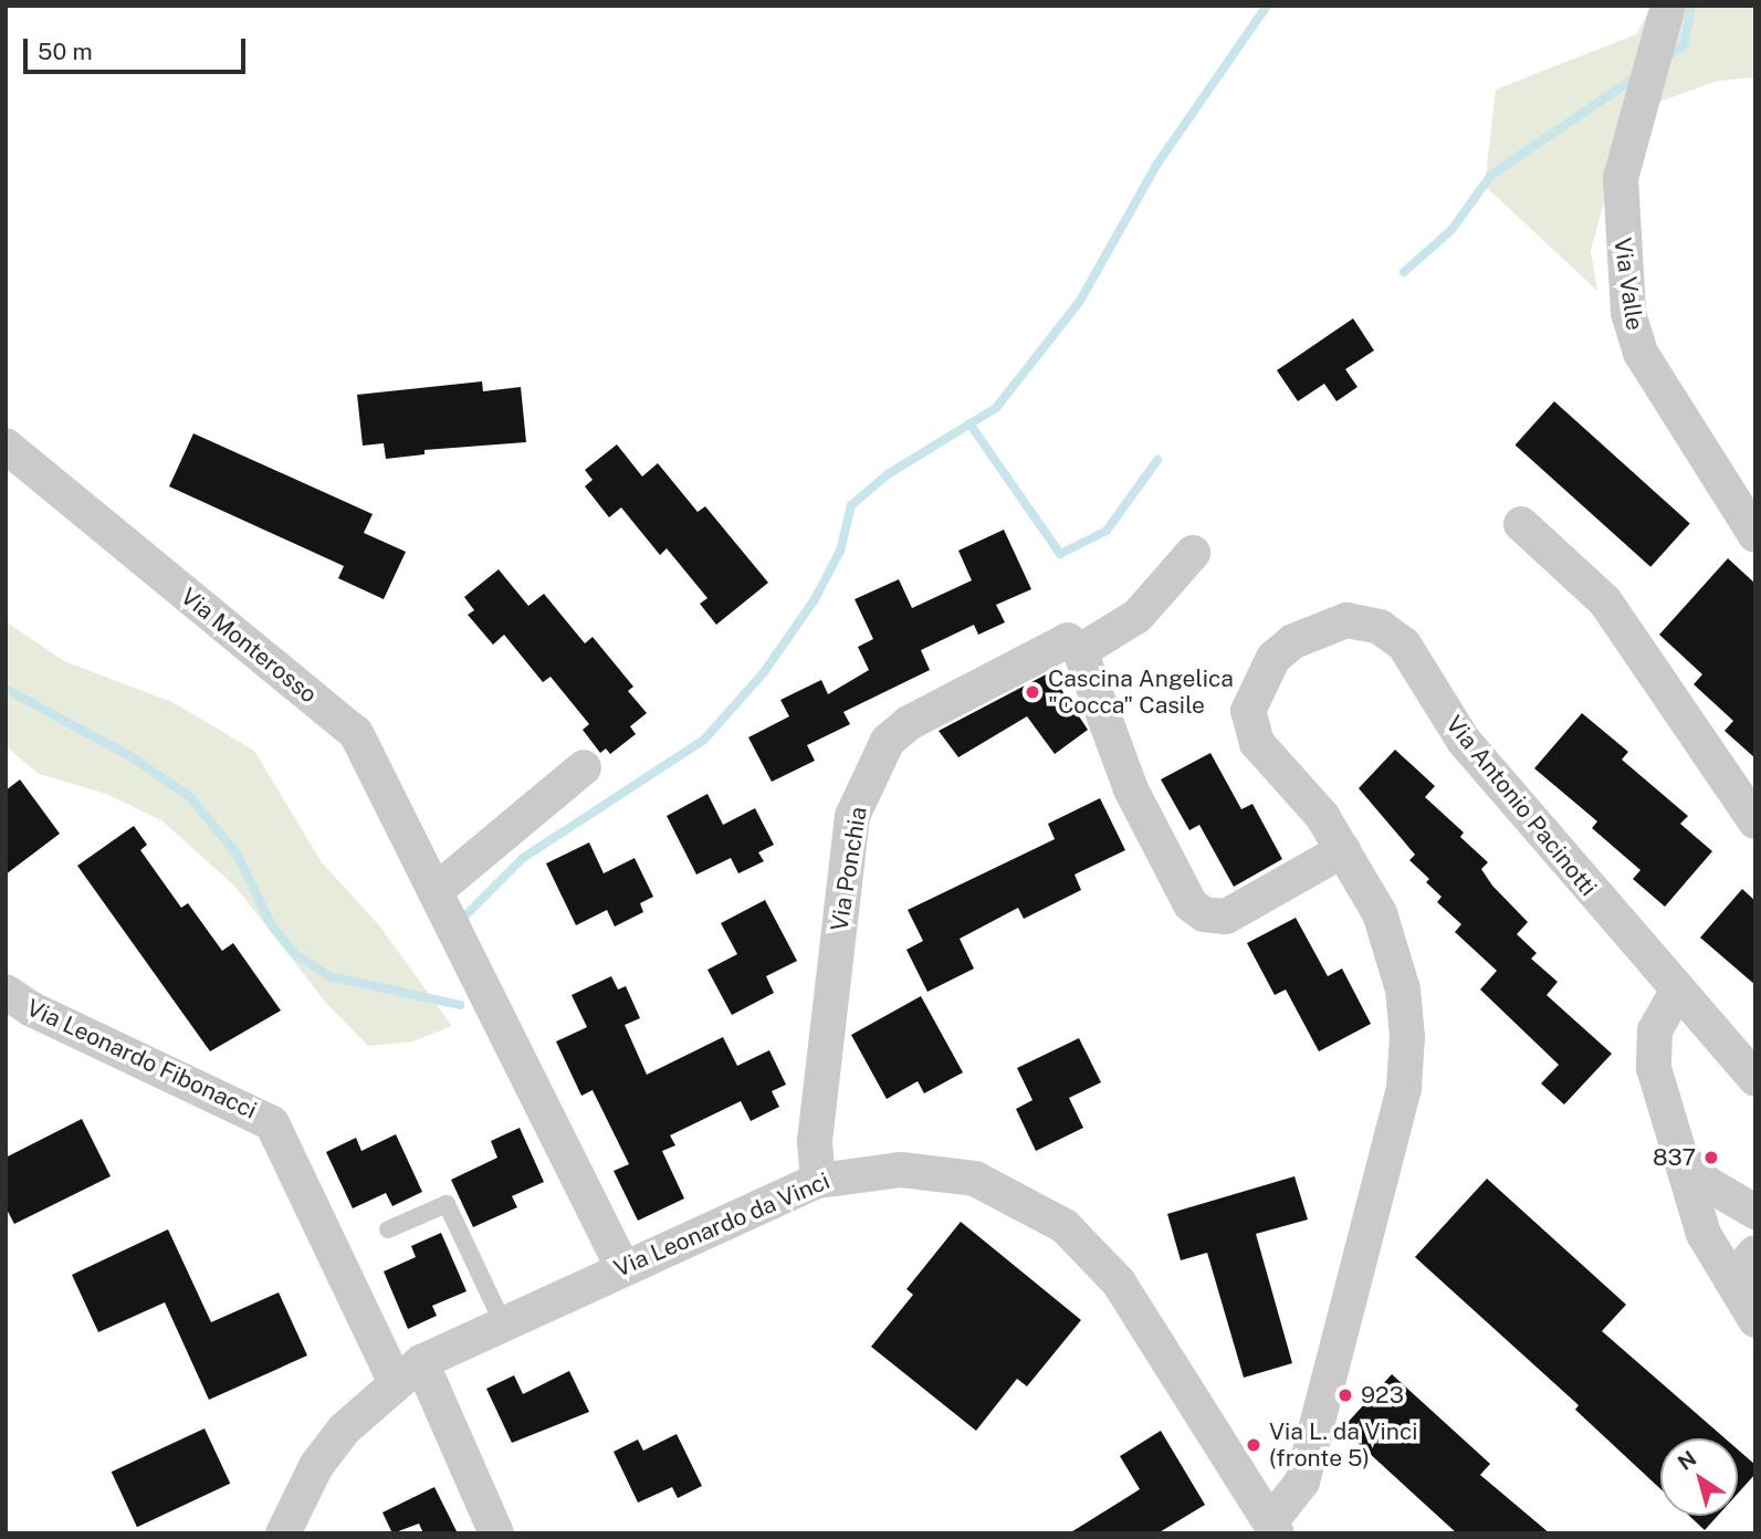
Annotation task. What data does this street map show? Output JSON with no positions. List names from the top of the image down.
{
  "streets": {
    "street": [
      "Via Valle",
      "Via Monterosso",
      "Via Antonio Pacinotti",
      "Via Ponchia",
      "Via Leonardo Fibonacci",
      "Via Leonardo da Vinci"
    ]
  },
  "crossings": [
    ["Via Monterosso", "Via Leonardo da Vinci"],
    ["Via Antonio Pacinotti", "Via Leonardo da Vinci"],
    ["Via Ponchia", "Via Leonardo da Vinci"],
    ["Via Leonardo Fibonacci", "Via Leonardo da Vinci"]
  ],
  "places": [
    "Cascina Angelica \"Cocca\" Casile",
    "837",
    "923",
    "Via L. da Vinci (fronte 5)"
  ],
  "scale_bar": "50 m",
  "north": "top left"
}
